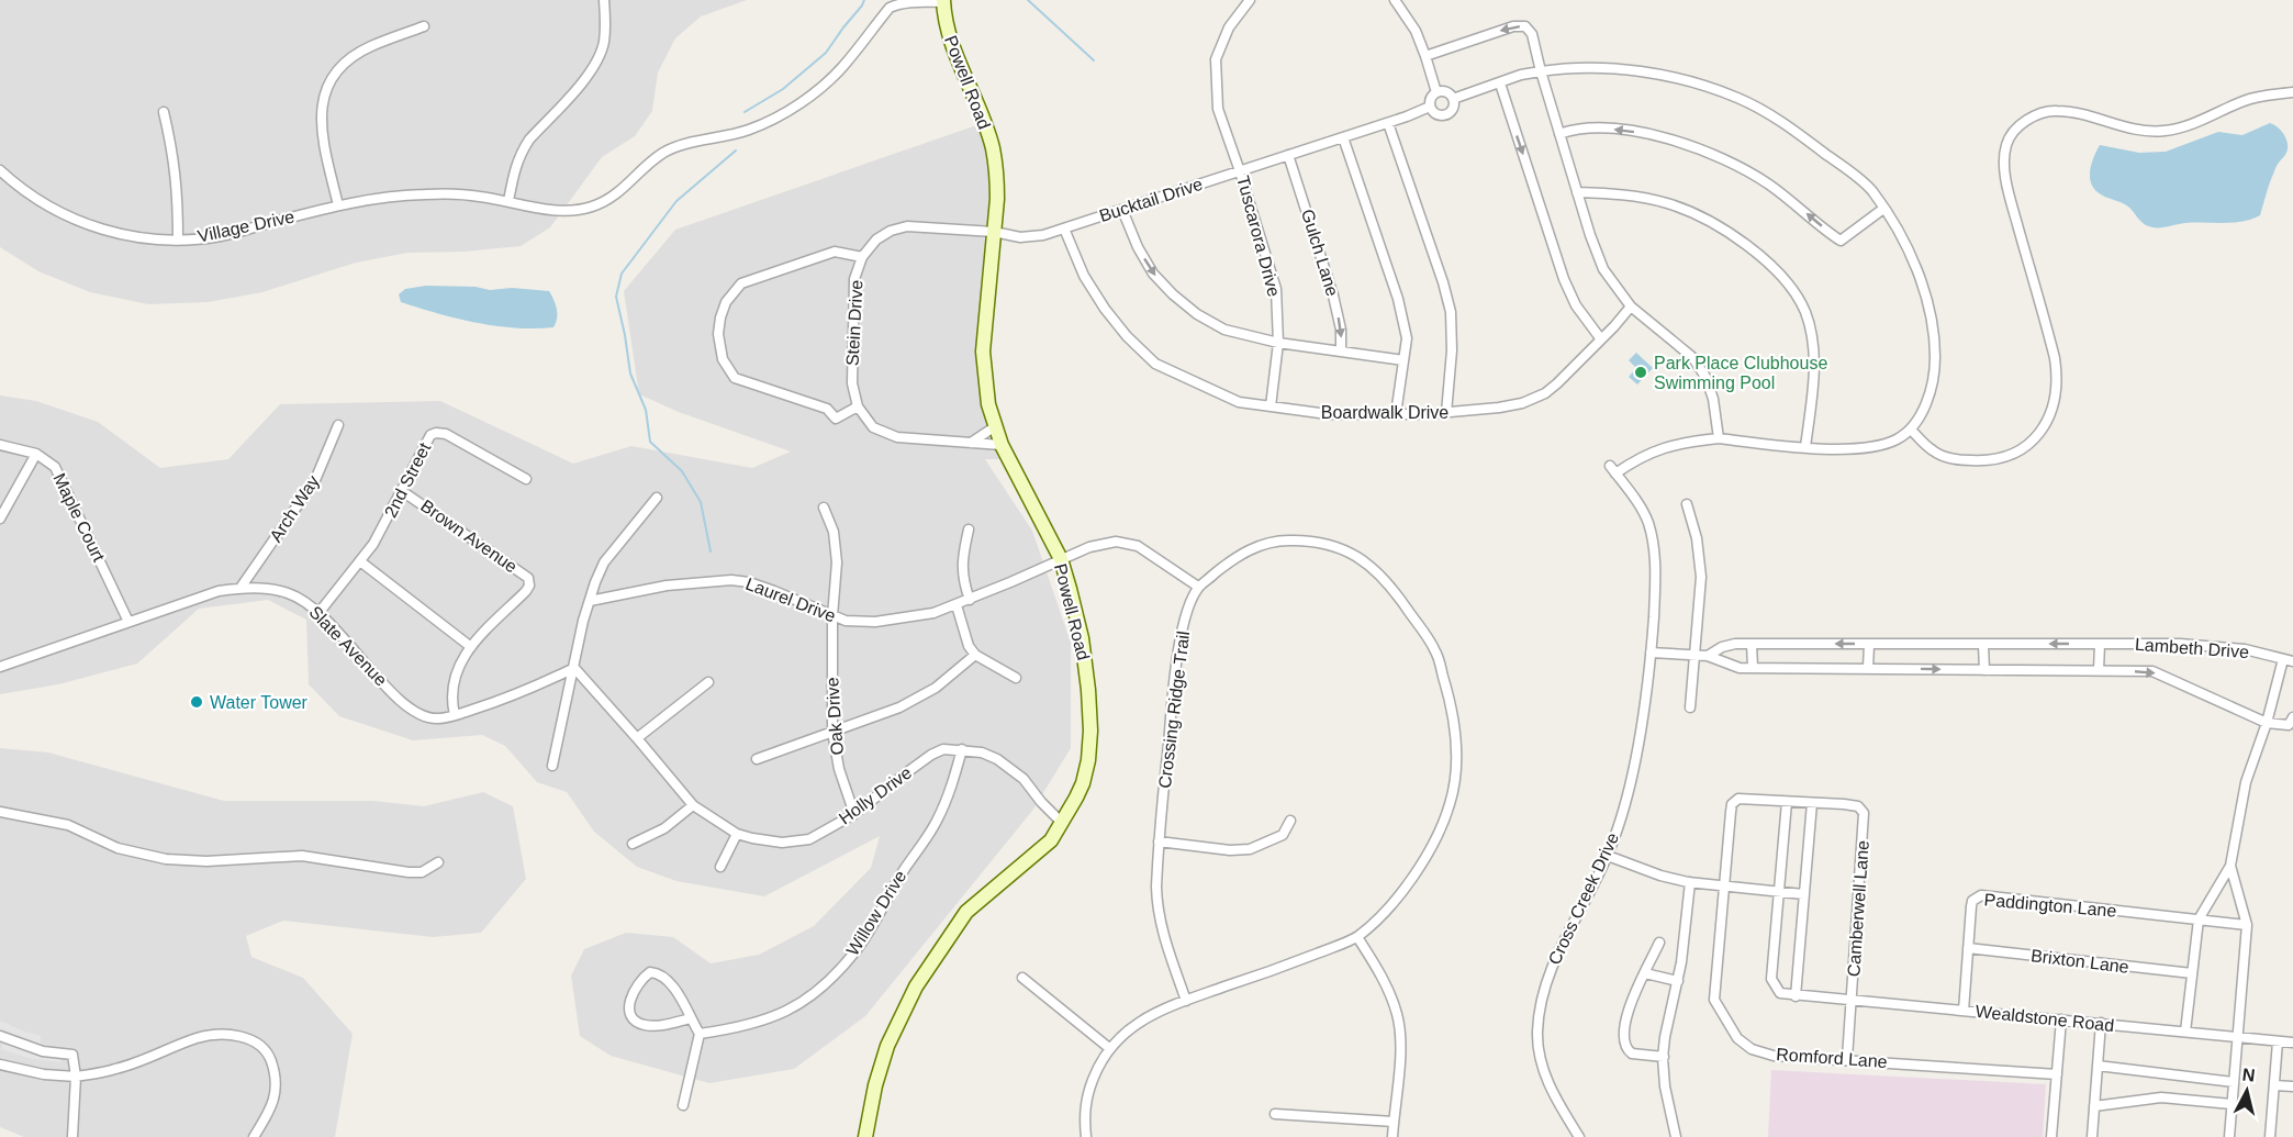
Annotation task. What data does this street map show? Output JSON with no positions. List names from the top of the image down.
{
  "streets": {
    "street": [
      "Powell Road",
      "Bucktail Drive",
      "Village Drive",
      "Tuscarora Drive",
      "Gulch Lane",
      "Stein Drive",
      "Boardwalk Drive",
      "2nd Street",
      "Arch Way",
      "Maple Court",
      "Brown Avenue",
      "Laurel Drive",
      "Slate Avenue",
      "Lambeth Drive",
      "Crossing Ridge Trail",
      "Oak Drive",
      "Holly Drive",
      "Cross Creek Drive",
      "Paddington Lane",
      "Camberwell Lane",
      "Willow Drive",
      "Brixton Lane",
      "Wealdstone Road",
      "Romford Lane"
    ]
  },
  "crossings": [
    ["Powell Road", "Bucktail Drive"],
    ["Powell Road", "Village Drive"],
    ["Powell Road", "Stein Drive"],
    ["Powell Road", "Laurel Drive"],
    ["Powell Road", "Holly Drive"],
    ["Bucktail Drive", "Tuscarora Drive"],
    ["Bucktail Drive", "Gulch Lane"],
    ["Bucktail Drive", "Stein Drive"],
    ["Bucktail Drive", "Boardwalk Drive"],
    ["Tuscarora Drive", "Boardwalk Drive"],
    ["2nd Street", "Brown Avenue"],
    ["2nd Street", "Slate Avenue"],
    ["Arch Way", "Slate Avenue"],
    ["Maple Court", "Slate Avenue"],
    ["Brown Avenue", "Slate Avenue"],
    ["Laurel Drive", "Crossing Ridge Trail"],
    ["Laurel Drive", "Oak Drive"],
    ["Slate Avenue", "Holly Drive"],
    ["Lambeth Drive", "Paddington Lane"],
    ["Lambeth Drive", "Brixton Lane"],
    ["Lambeth Drive", "Wealdstone Road"],
    ["Oak Drive", "Holly Drive"],
    ["Holly Drive", "Willow Drive"],
    ["Paddington Lane", "Brixton Lane"],
    ["Paddington Lane", "Wealdstone Road"],
    ["Camberwell Lane", "Wealdstone Road"],
    ["Camberwell Lane", "Romford Lane"],
    ["Wealdstone Road", "Romford Lane"]
  ],
  "places": ["Park Place Clubhouse Swimming Pool", "Water Tower"],
  "north": "top"
}
